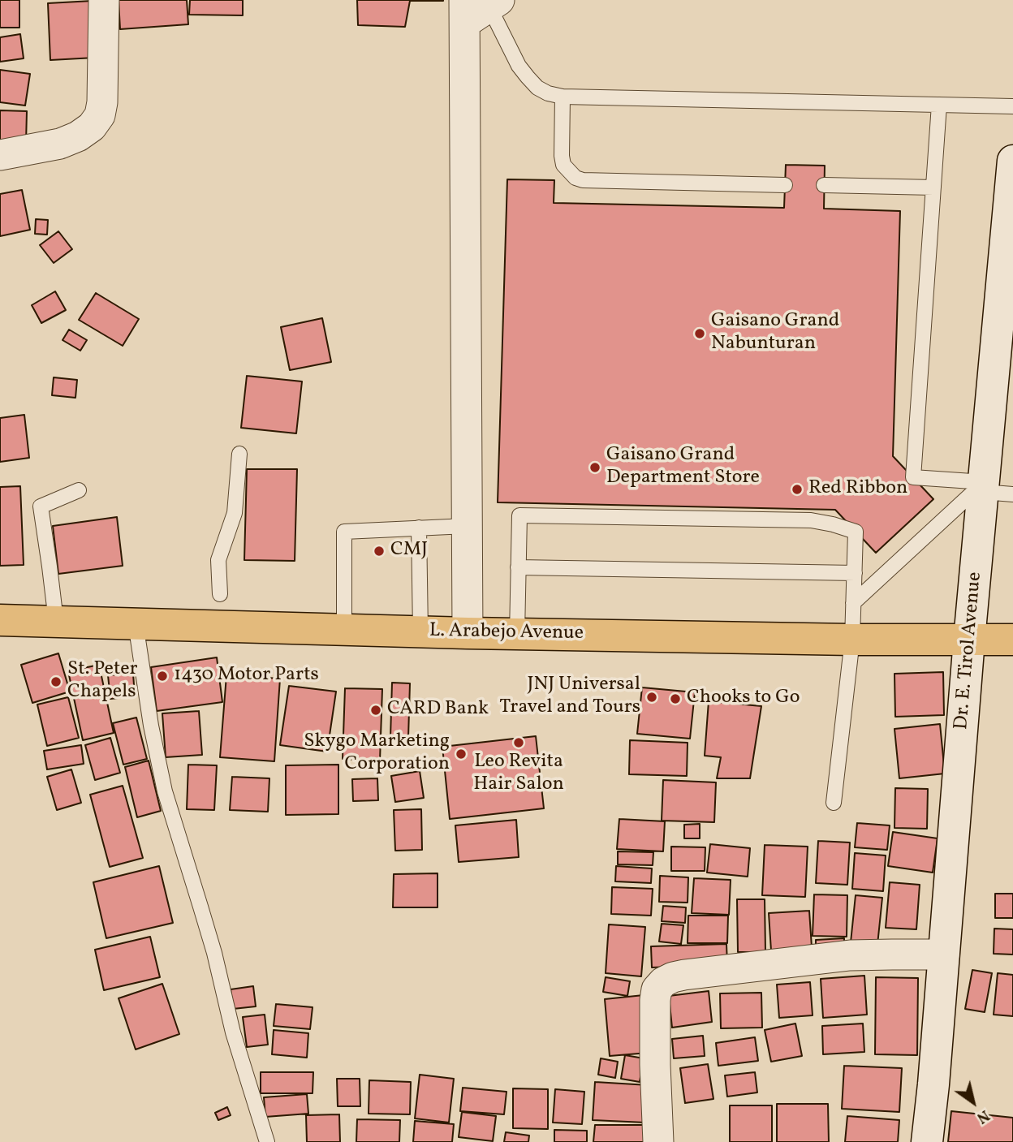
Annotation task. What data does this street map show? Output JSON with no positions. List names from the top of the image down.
{
  "streets": {
    "main road": ["L. Arabejo Avenue", "Dr. E. Tirol Avenue"]
  },
  "crossings": [
    ["L. Arabejo Avenue", "Dr. E. Tirol Avenue"]
  ],
  "places": [
    "Gaisano Grand Nabunturan",
    "Gaisano Grand Department Store",
    "Red Ribbon",
    "CMJ",
    "1430 Motor Parts",
    "St. Peter Chapels",
    "JNJ Universal Travel and Tours",
    "Chooks to Go",
    "CARD Bank",
    "Leo Revita Hair Salon",
    "Skygo Marketing Corporation"
  ],
  "north": "bottom right"
}
